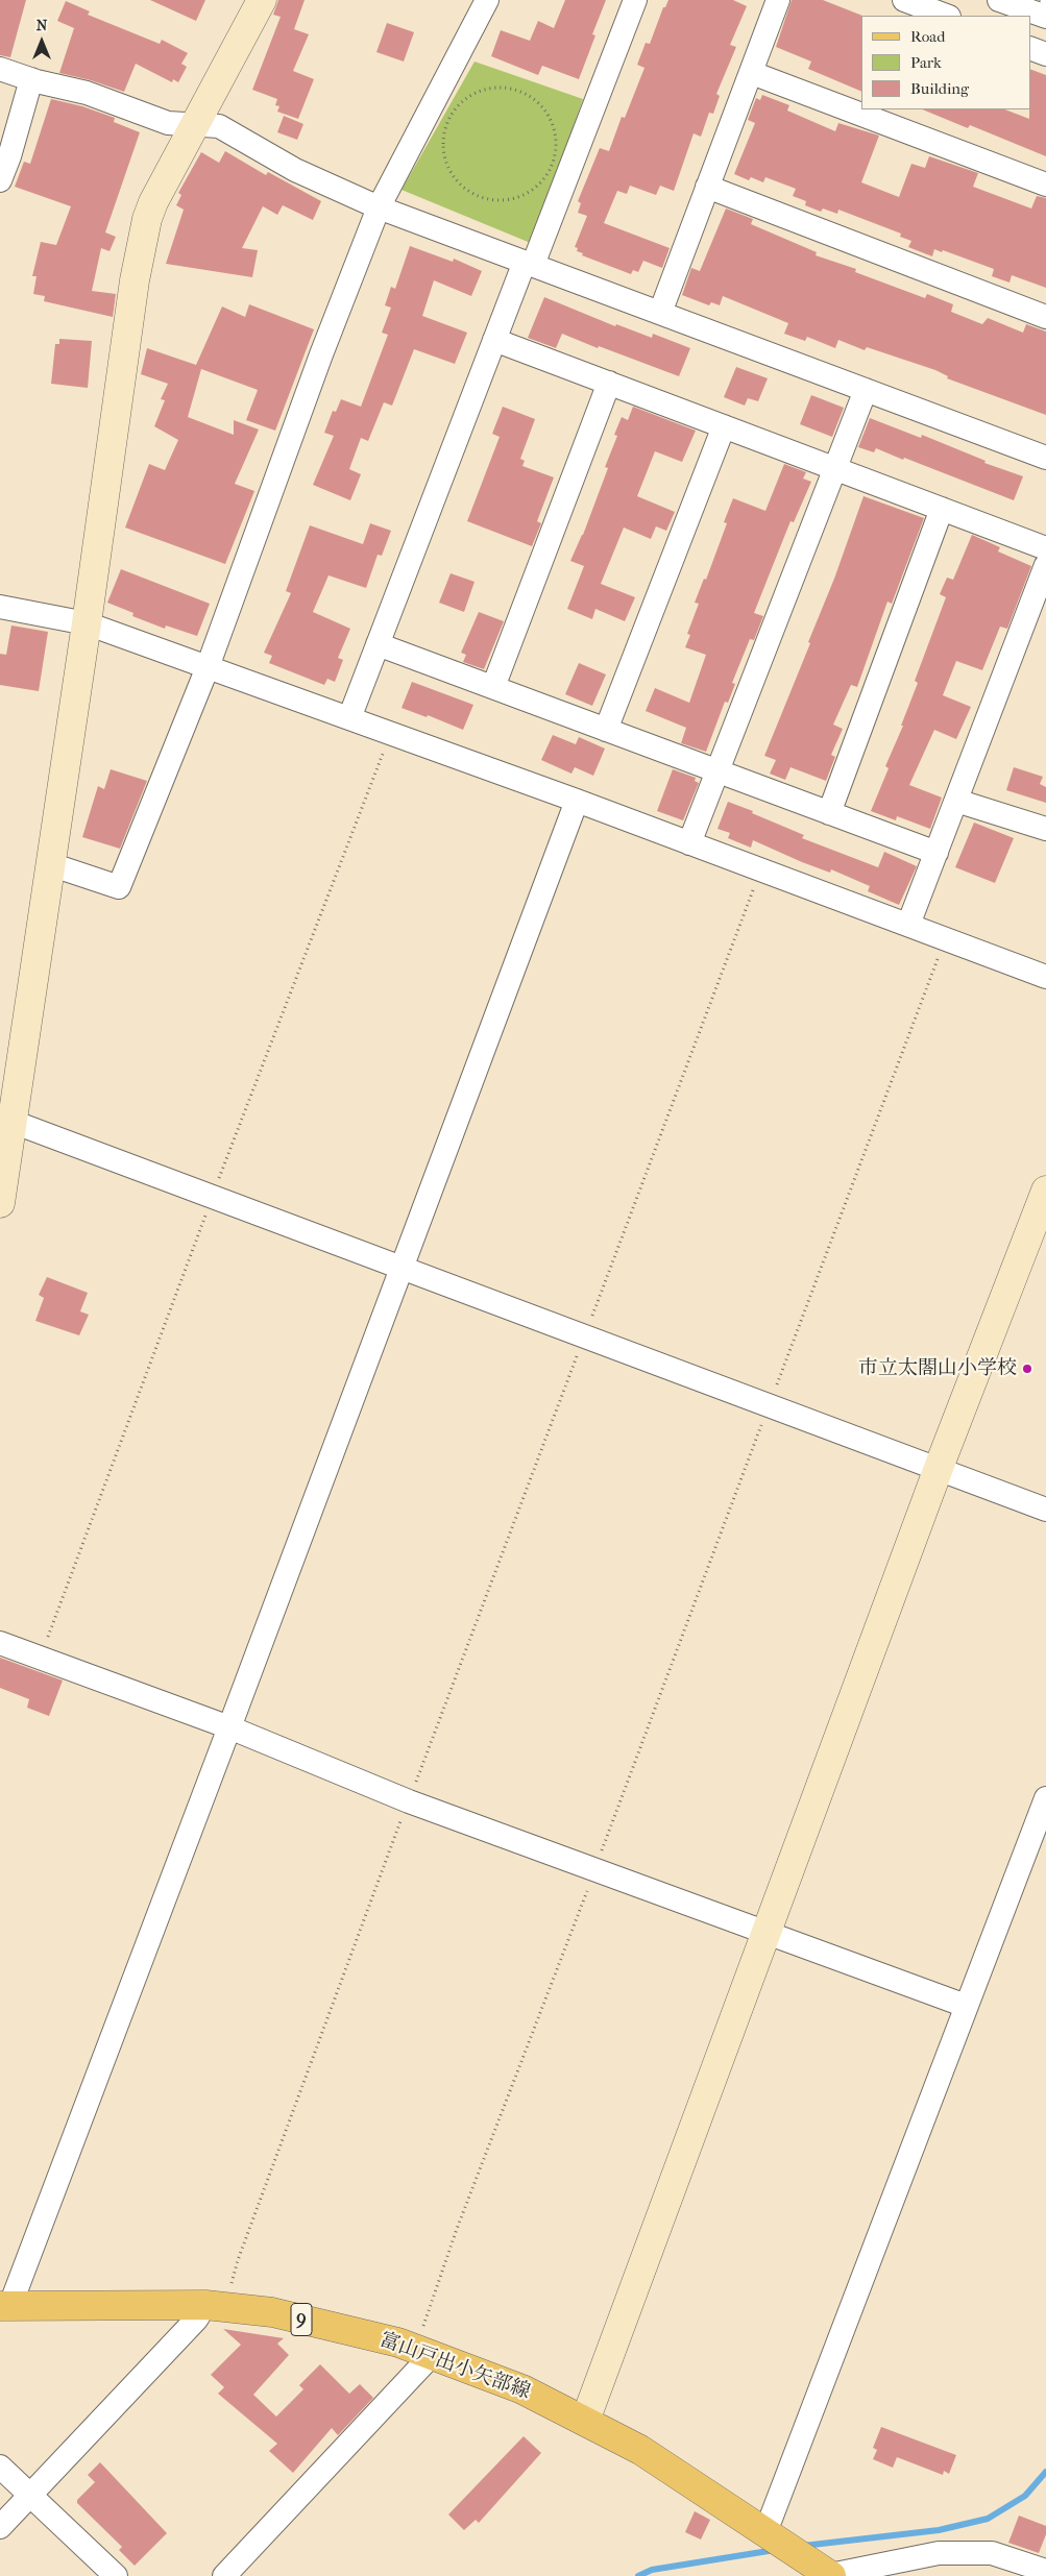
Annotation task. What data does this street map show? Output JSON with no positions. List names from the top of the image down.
{
  "streets": {
    "main road": ["9", "富山戸出小矢部線"]
  },
  "places": ["市立太閤山小学校"],
  "legend": ["Road", "Park", "Building"],
  "north": "top"
}
